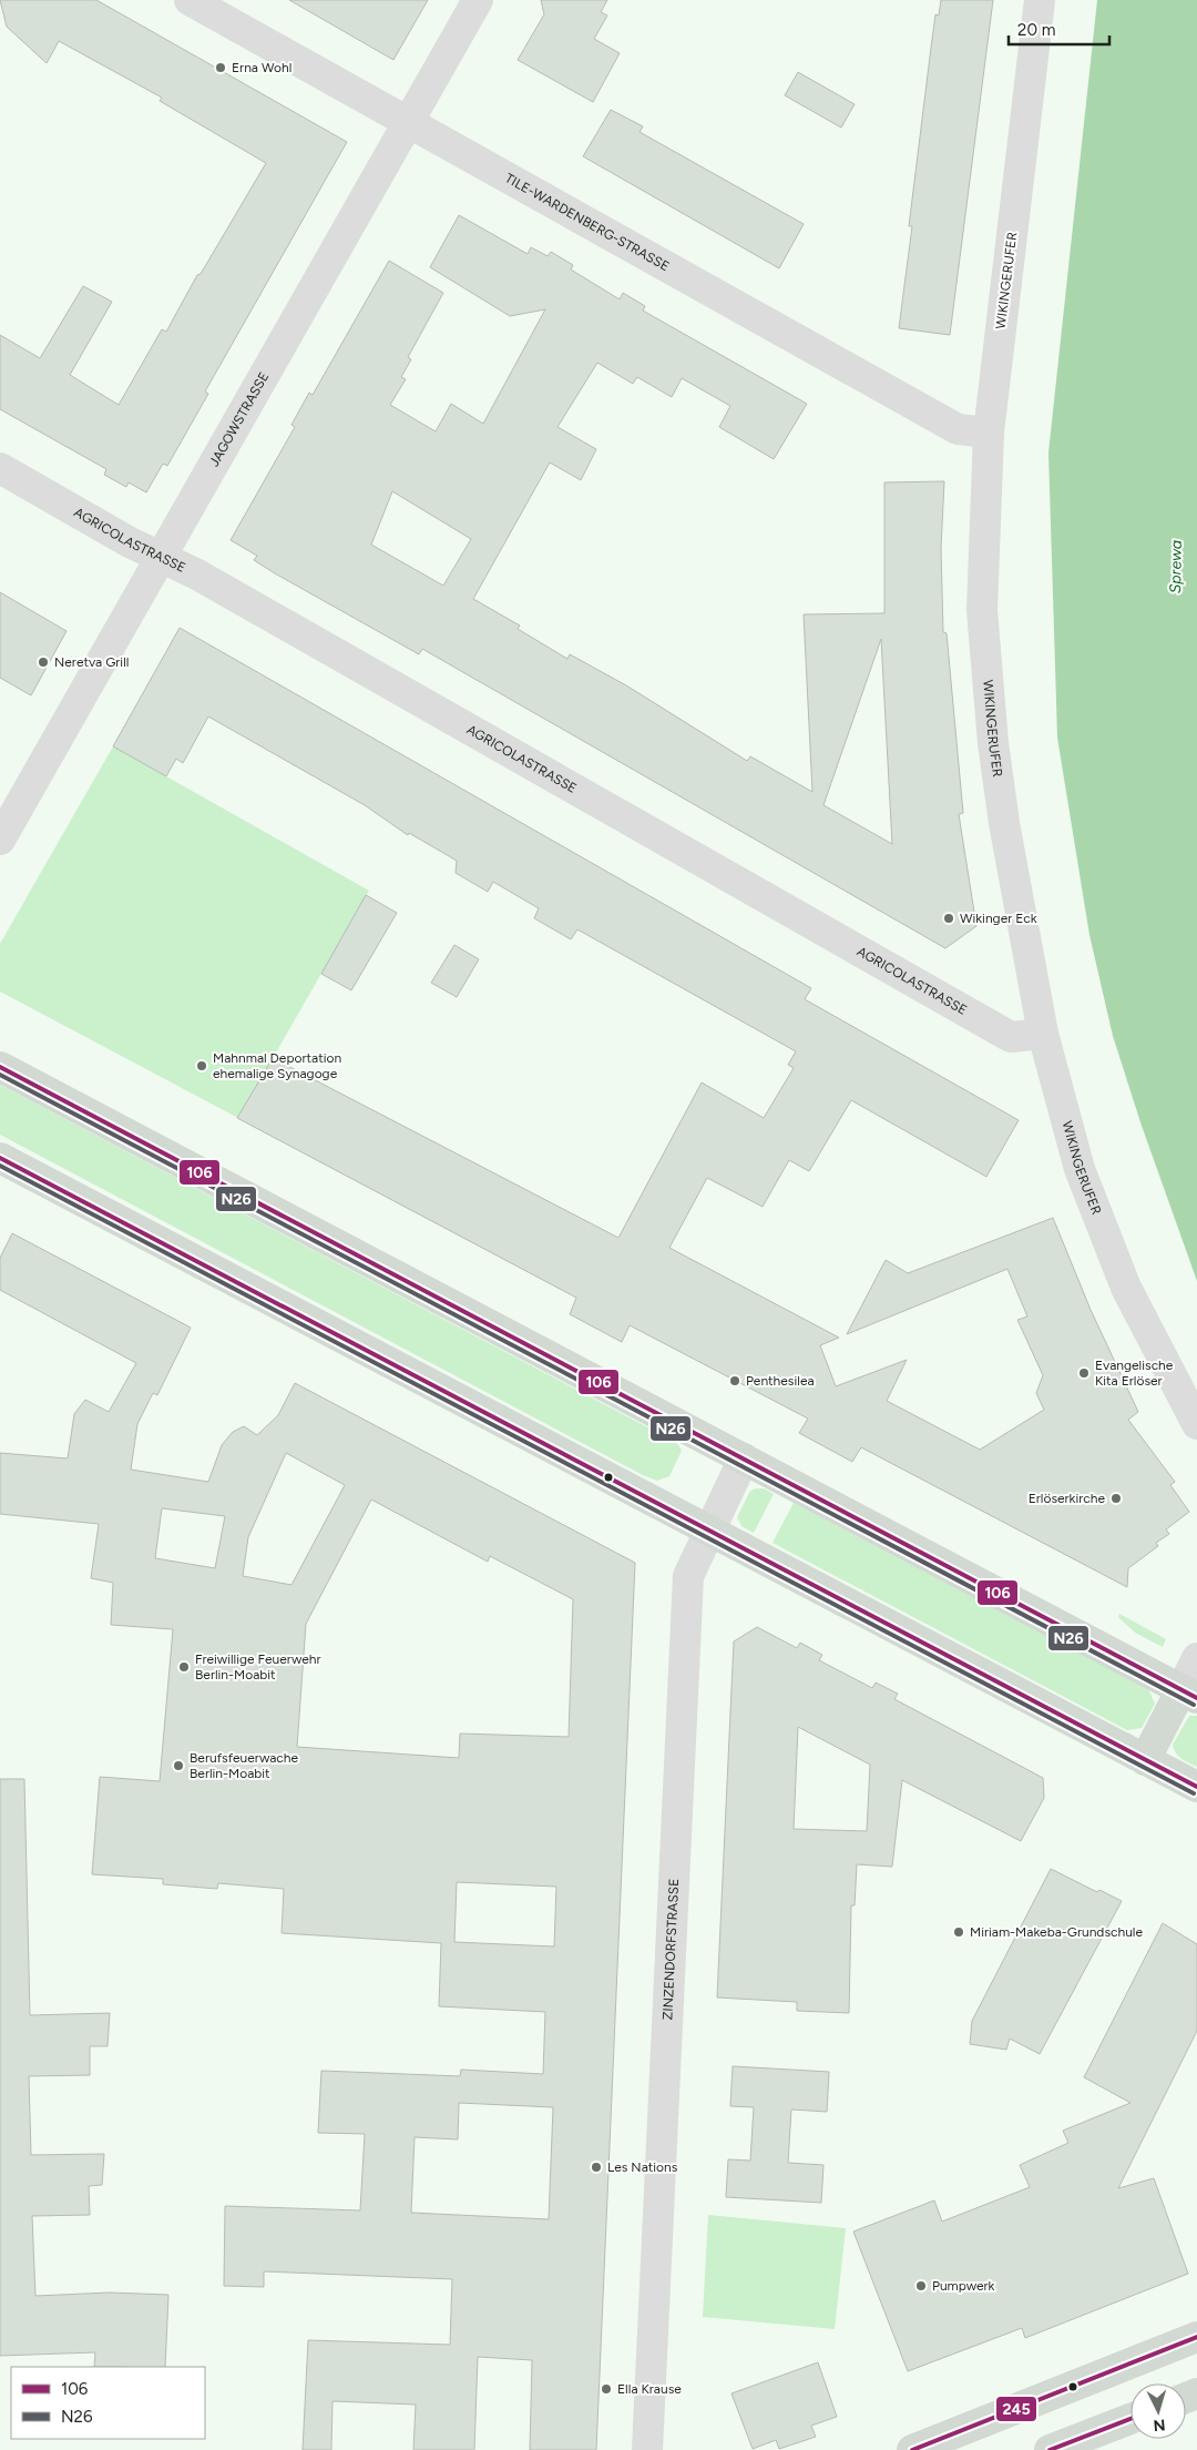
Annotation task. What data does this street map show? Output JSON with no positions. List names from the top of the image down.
{
  "streets": {
    "street": [
      "TILE-WARDENBERG-STRASSE",
      "WIKINGERUFER",
      "JAGOWSTRASSE",
      "AGRICOLASTRASSE",
      "ZINZENDORFSTRASSE"
    ]
  },
  "crossings": [
    ["TILE-WARDENBERG-STRASSE", "WIKINGERUFER"],
    ["TILE-WARDENBERG-STRASSE", "JAGOWSTRASSE"],
    ["WIKINGERUFER", "AGRICOLASTRASSE"],
    ["JAGOWSTRASSE", "AGRICOLASTRASSE"]
  ],
  "water": ["Sprewa"],
  "places": [
    "Erna Wohl",
    "Neretva Grill",
    "Wikinger Eck",
    "Mahnmal Deportation ehemalige Synagoge",
    "Evangelische Kita Erlöser",
    "Penthesilea",
    "Erlöserkirche",
    "Freiwillige Feuerwehr Berlin-Moabit",
    "Berufsfeuerwache Berlin-Moabit",
    "Miriam-Makeba-Grundschule",
    "Les Nations",
    "Pumpwerk",
    "Ella Krause"
  ],
  "lines": ["transit line 106", "transit line N26", "transit line 245"],
  "legend": ["106", "N26"],
  "scale_bar": "20 m",
  "north": "bottom"
}
